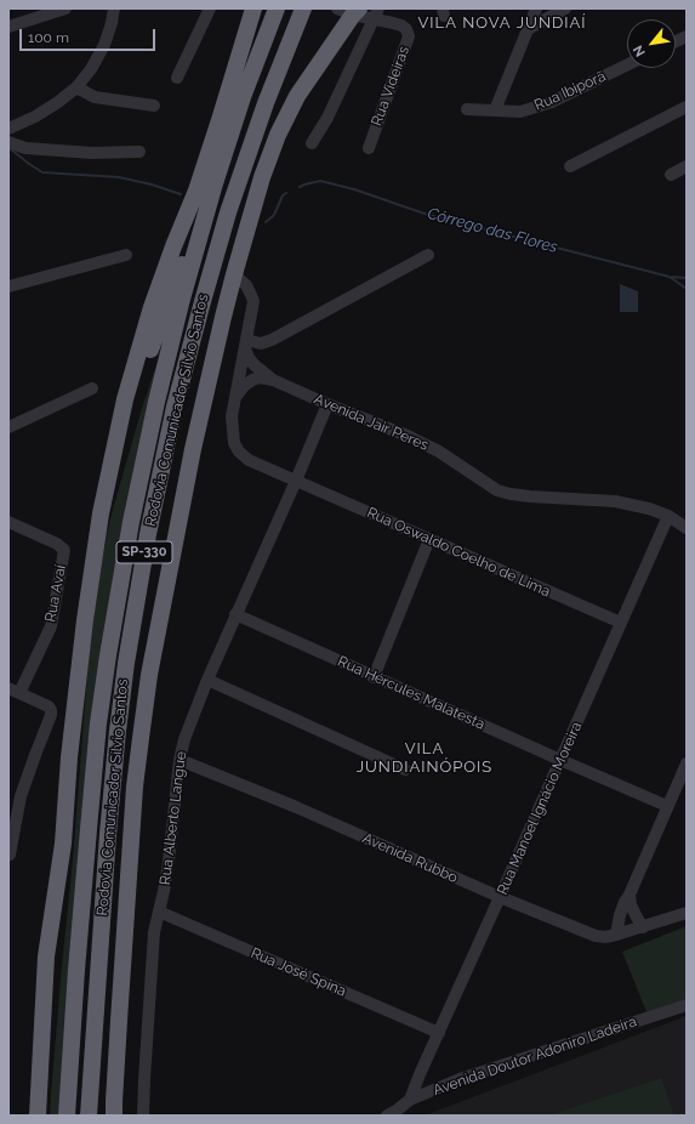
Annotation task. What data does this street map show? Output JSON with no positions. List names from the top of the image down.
{
  "streets": {
    "highway": ["Rodovia Comunicador Silvio Santos", "SP-330"],
    "street": [
      "Rua Videiras",
      "Rua Ibiporã",
      "Avenida Jair Peres",
      "Rua Oswaldo Coelho de Lima",
      "Rua Avaí",
      "Rua Hércules Malatesta",
      "Rua Manoel Ignácio Moreira",
      "Rua Alberto Langue",
      "Avenida Rubbo",
      "Rua José Spina",
      "Avenida Doutor Adoniro Ladeira"
    ]
  },
  "crossings": [
    ["Avenida Jair Peres", "Rua Oswaldo Coelho de Lima"],
    ["Avenida Jair Peres", "Rua Manoel Ignácio Moreira"],
    ["Avenida Jair Peres", "Rua Alberto Langue"],
    ["Rua Oswaldo Coelho de Lima", "Rua Manoel Ignácio Moreira"],
    ["Rua Oswaldo Coelho de Lima", "Rua Alberto Langue"],
    ["Rua Hércules Malatesta", "Rua Manoel Ignácio Moreira"],
    ["Rua Hércules Malatesta", "Rua Alberto Langue"],
    ["Rua Manoel Ignácio Moreira", "Avenida Rubbo"],
    ["Rua Manoel Ignácio Moreira", "Rua José Spina"],
    ["Rua Manoel Ignácio Moreira", "Avenida Doutor Adoniro Ladeira"],
    ["Rua Alberto Langue", "Avenida Rubbo"],
    ["Rua Alberto Langue", "Rua José Spina"]
  ],
  "districts": ["VILA NOVA JUNDIAÍ", "VILA JUNDIAINÓPOIS"],
  "water": ["Córrego das Flores"],
  "scale_bar": "100 m",
  "north": "bottom left"
}
